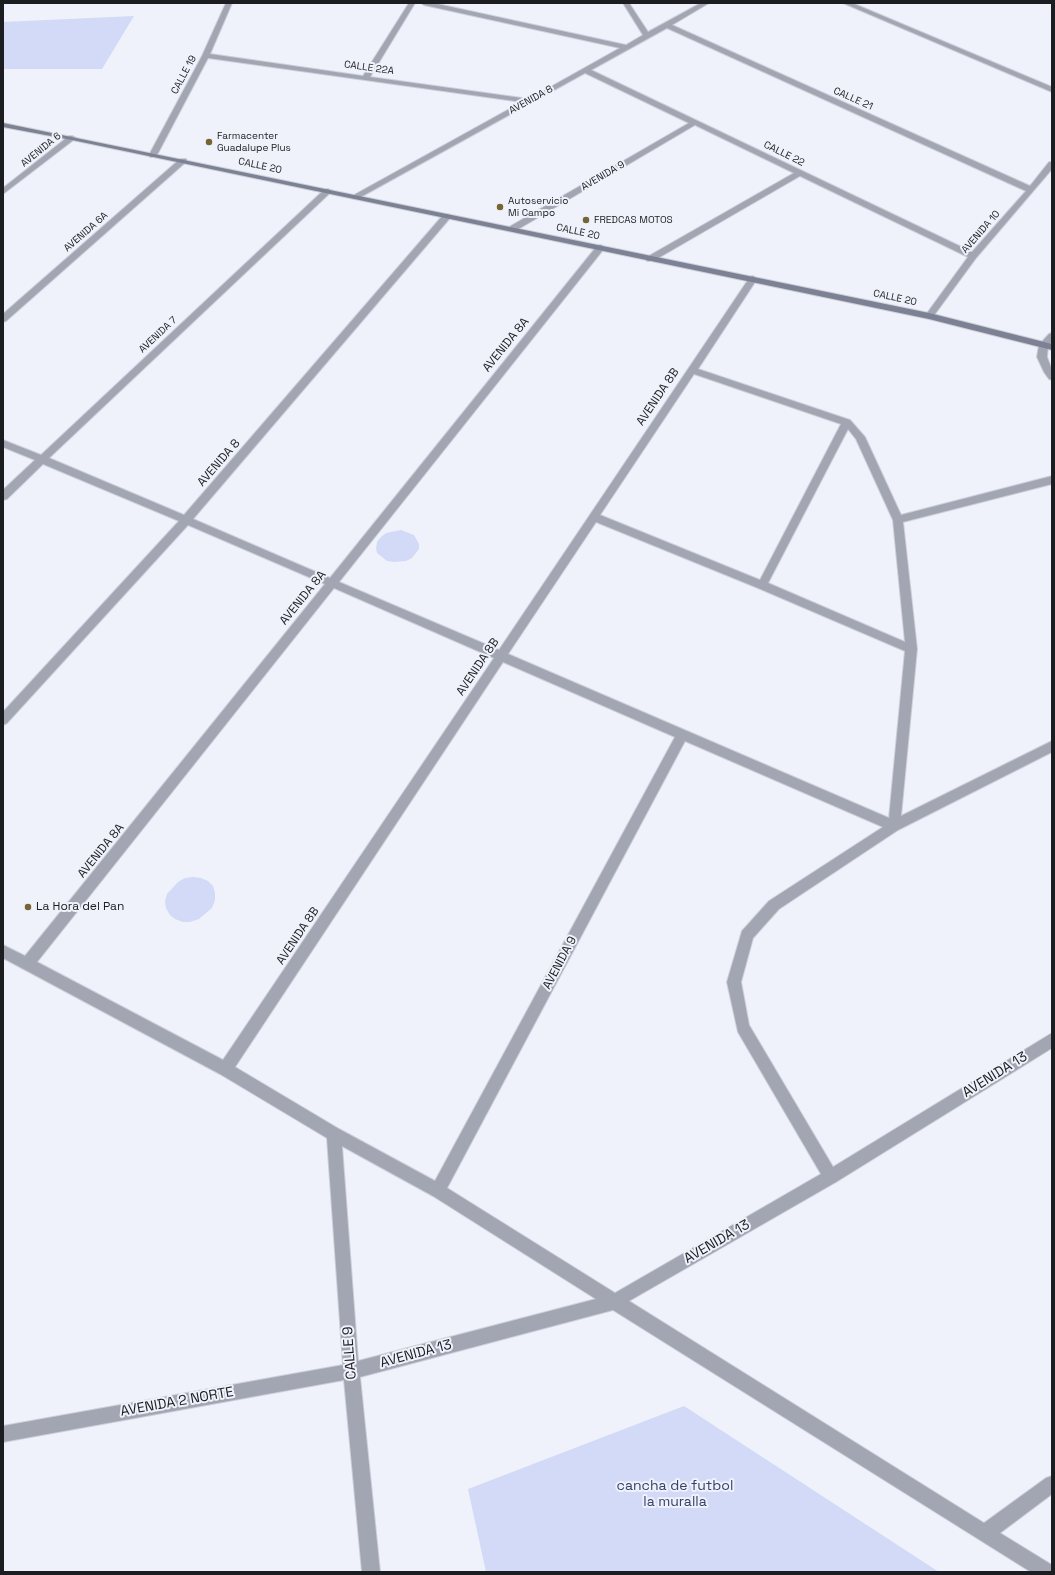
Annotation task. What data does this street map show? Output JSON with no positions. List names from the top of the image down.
{
  "streets": {
    "street": [
      "CALLE 22A",
      "CALLE 19",
      "CALLE 21",
      "AVENIDA 8",
      "AVENIDA 6",
      "CALLE 22",
      "CALLE 20",
      "AVENIDA 9",
      "AVENIDA 6A",
      "AVENIDA 10",
      "AVENIDA 7",
      "AVENIDA 8A",
      "AVENIDA 8B",
      "AVENIDA 13",
      "CALLE 9",
      "AVENIDA 2 NORTE"
    ]
  },
  "crossings": [
    ["CALLE 22A", "CALLE 19"],
    ["CALLE 22A", "AVENIDA 8"],
    ["CALLE 19", "CALLE 20"],
    ["CALLE 21", "AVENIDA 8"],
    ["CALLE 21", "AVENIDA 10"],
    ["AVENIDA 8", "CALLE 22"],
    ["AVENIDA 8", "CALLE 20"],
    ["AVENIDA 6", "CALLE 20"],
    ["CALLE 22", "AVENIDA 9"],
    ["CALLE 22", "AVENIDA 10"],
    ["CALLE 20", "AVENIDA 9"],
    ["CALLE 20", "AVENIDA 6A"],
    ["CALLE 20", "AVENIDA 10"],
    ["CALLE 20", "AVENIDA 7"],
    ["CALLE 20", "AVENIDA 8A"],
    ["CALLE 20", "AVENIDA 8B"],
    ["AVENIDA 13", "CALLE 9"],
    ["AVENIDA 13", "AVENIDA 2 NORTE"],
    ["CALLE 9", "AVENIDA 2 NORTE"]
  ],
  "parks": ["cancha de futbol la muralla"],
  "places": [
    "Farmacenter Guadalupe Plus",
    "Autoservicio Mi Campo",
    "FREDCAS MOTOS",
    "La Hora del Pan"
  ]
}
